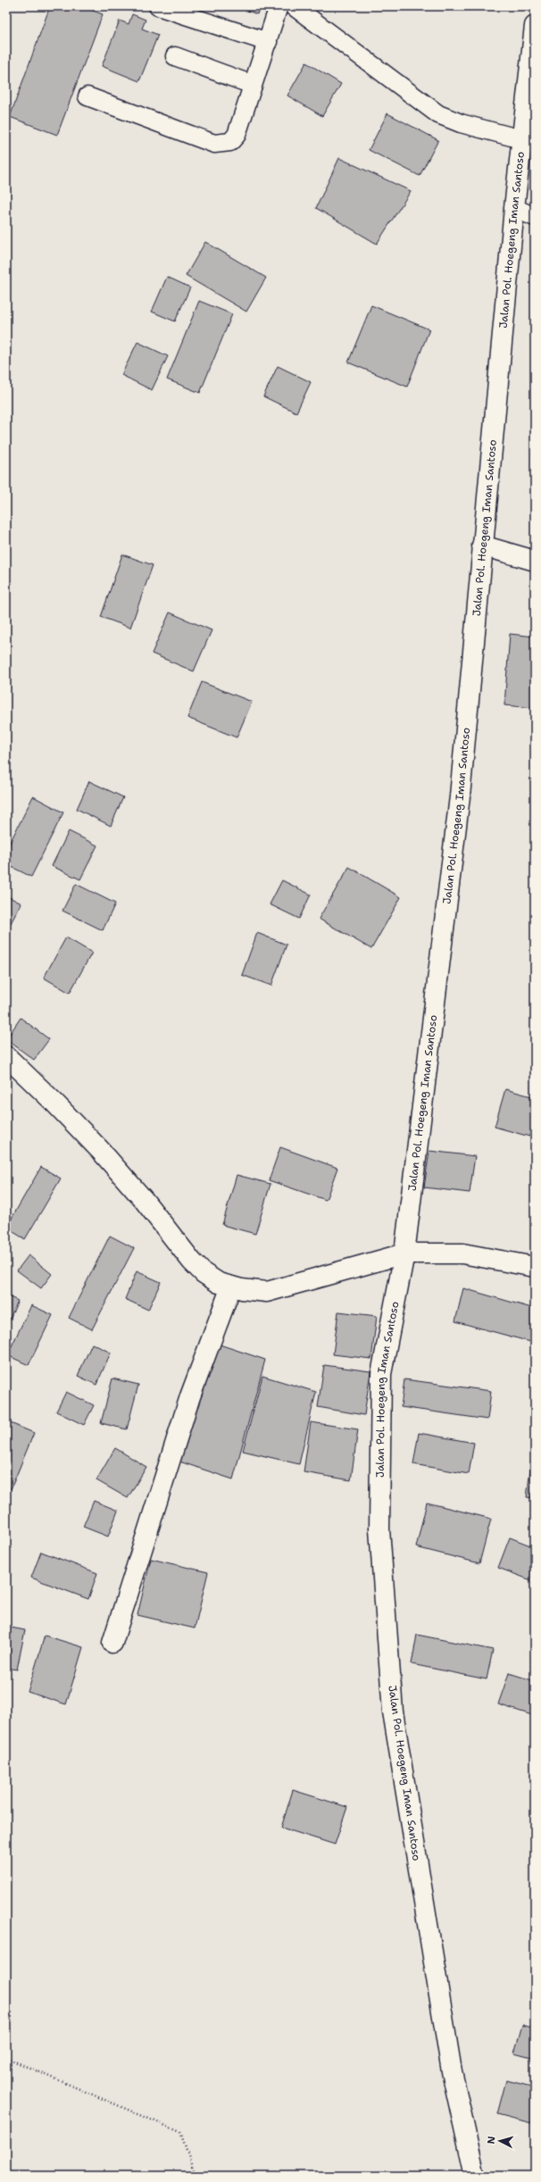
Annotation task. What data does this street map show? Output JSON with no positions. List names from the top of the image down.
{
  "streets": {
    "street": ["Jalan Pol. Hoegeng Iman Santoso"]
  },
  "north": "left"
}
